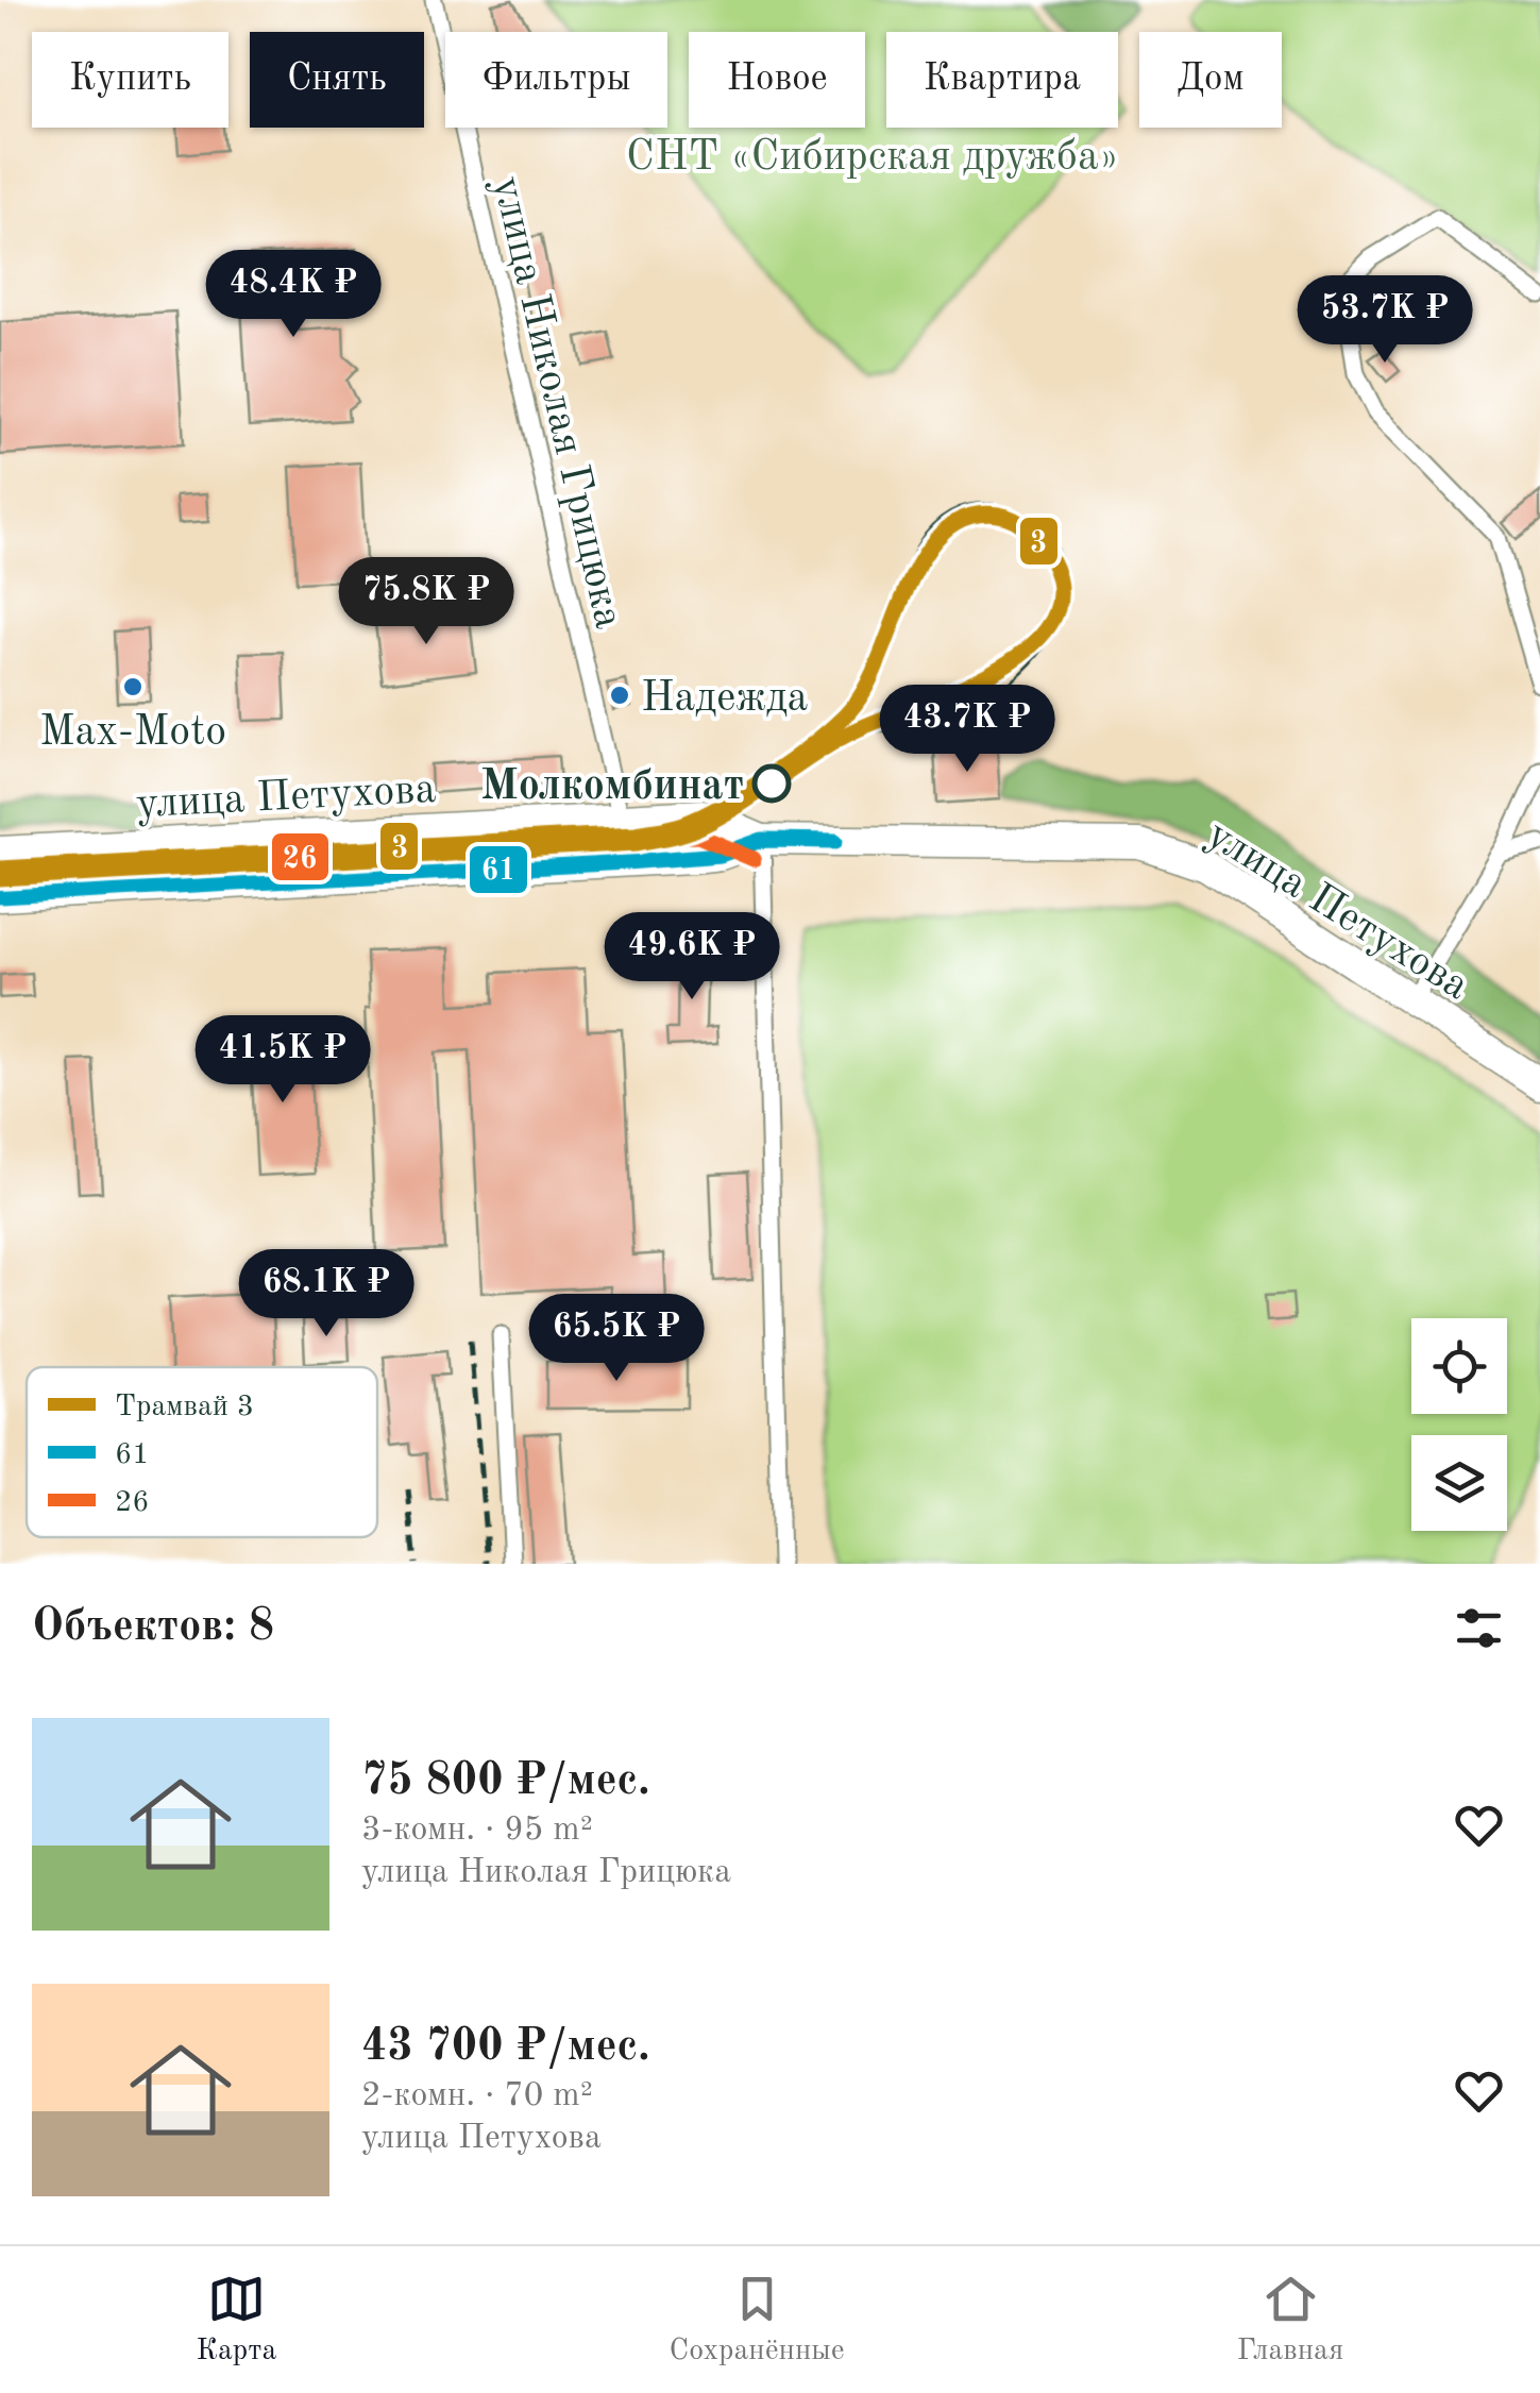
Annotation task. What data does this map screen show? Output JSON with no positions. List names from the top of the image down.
{
  "streets": {
    "highway": ["улица Петухова"],
    "street": ["улица Николая Грицюка"]
  },
  "crossings": [
    ["улица Николая Грицюка", "улица Петухова"]
  ],
  "parks": ["СНТ «Сибирская дружба»"],
  "places": ["Max-Moto", "Надежда", "Молкомбинат"],
  "lines": ["tram line 3", "transit line 26", "transit line 61"],
  "legend": ["Трамвай 3", "61", "26"],
  "page": {
    "chip": [
      "Купить",
      "Снять",
      "Фильтры",
      "Новое",
      "Квартира",
      "Дом"
    ],
    "price": [
      "48.4K ₽",
      "53.7K ₽",
      "75.8K ₽",
      "43.7K ₽",
      "49.6K ₽",
      "41.5K ₽",
      "68.1K ₽",
      "65.5K ₽"
    ],
    "heading": "Объектов: 8",
    "list": [
      {
        "name": "75 800 ₽/мес.",
        "note": "3-комн. · 95 m² · улица Николая Грицюка"
      },
      {
        "name": "43 700 ₽/мес.",
        "note": "2-комн. · 70 m² · улица Петухова"
      }
    ],
    "tabs": ["Карта", "Сохранённые", "Главная"]
  }
}
